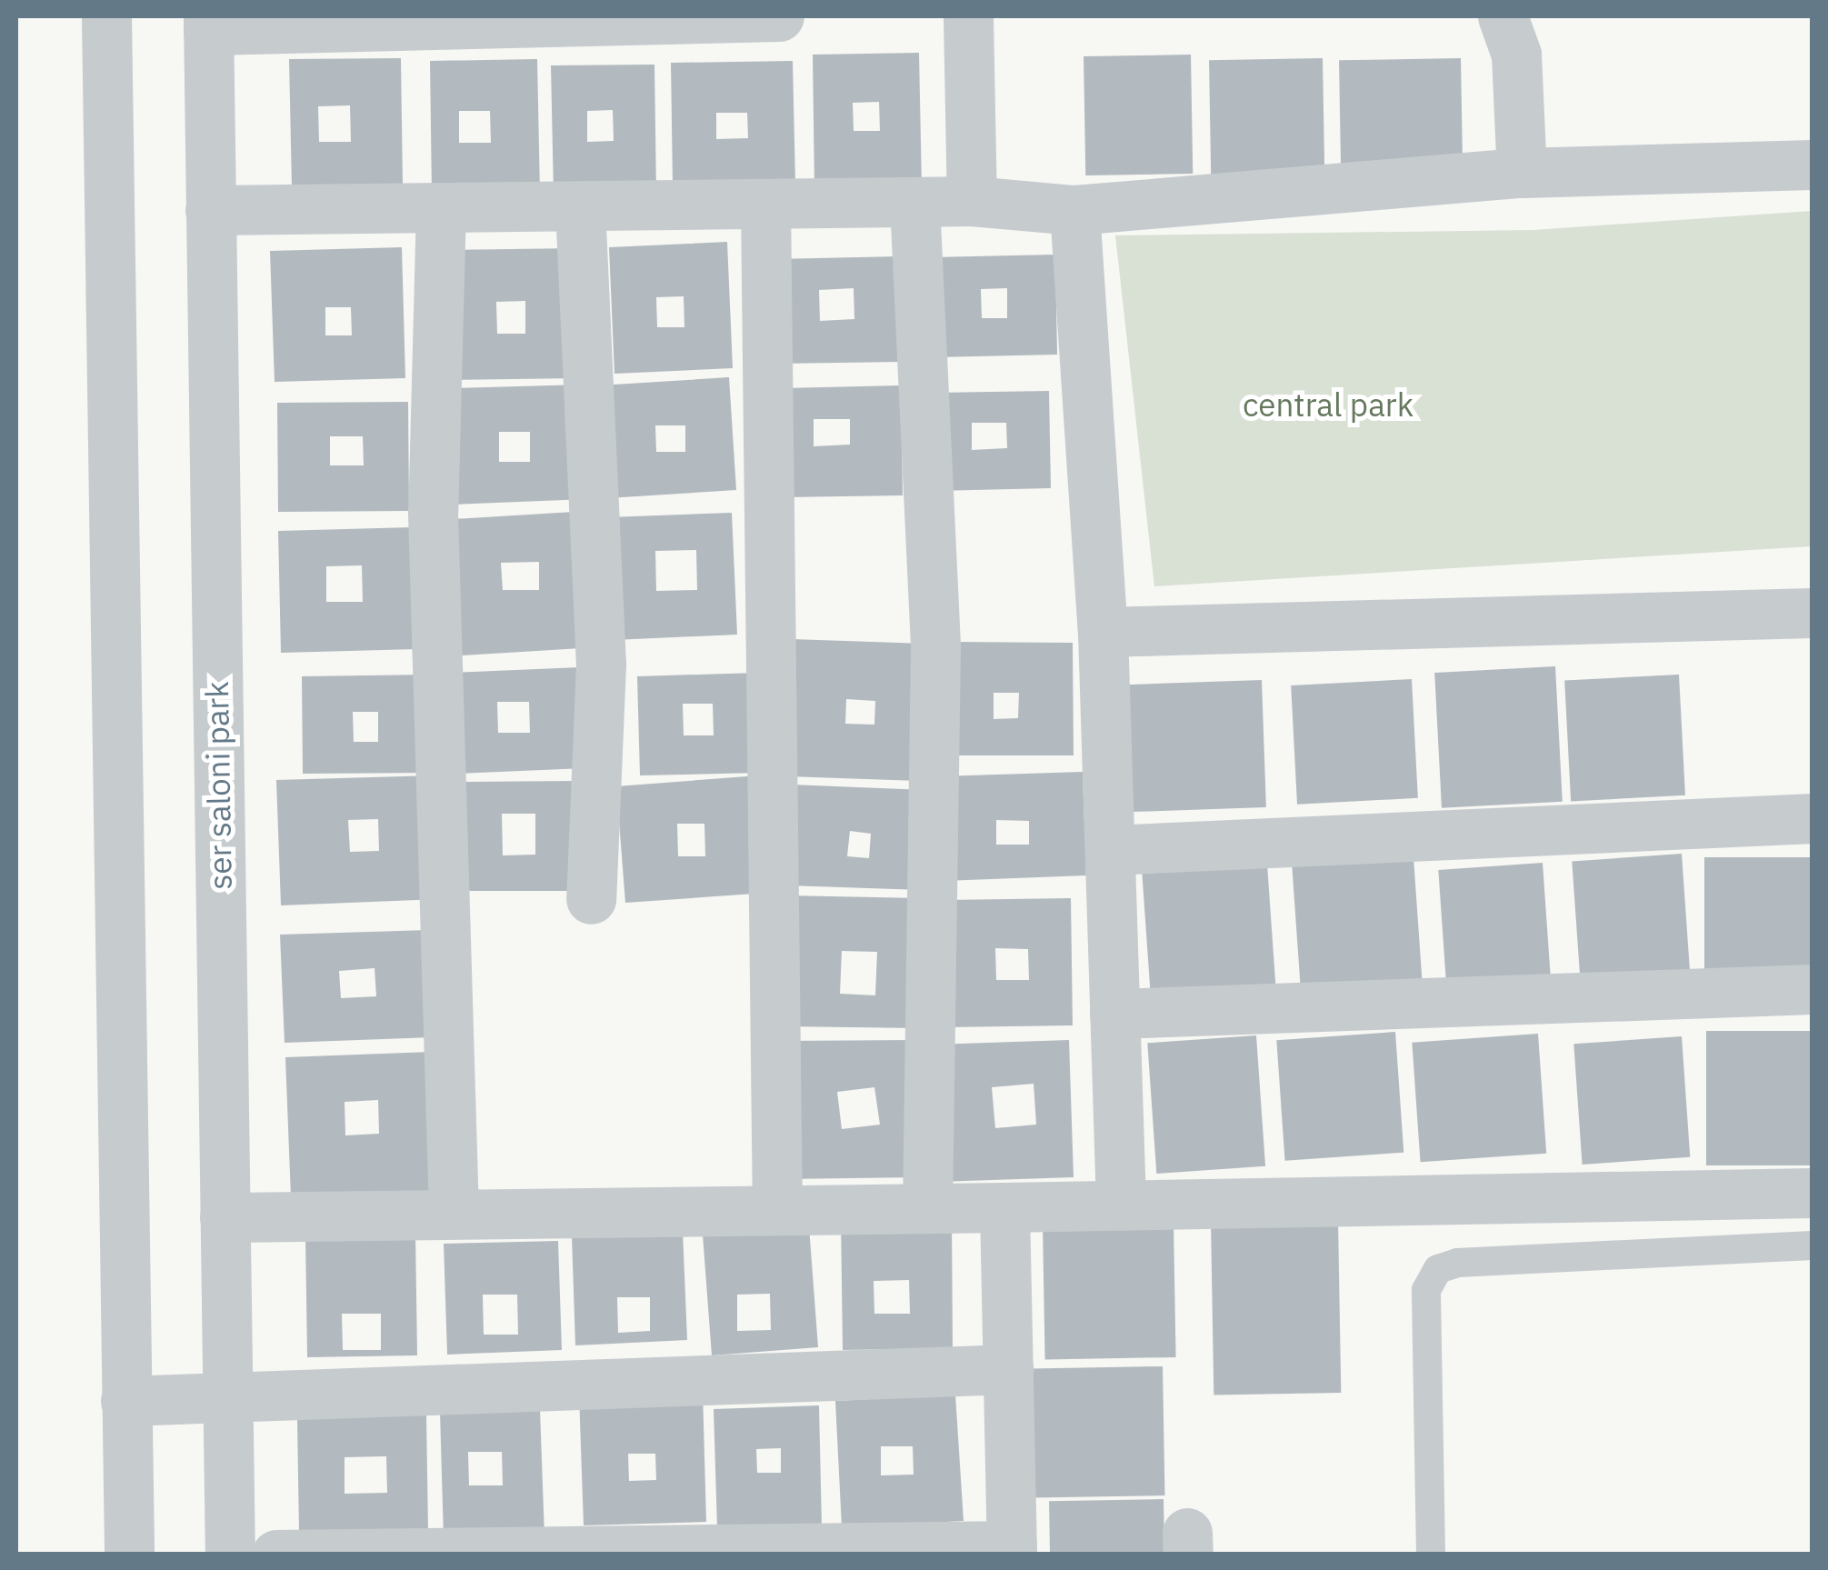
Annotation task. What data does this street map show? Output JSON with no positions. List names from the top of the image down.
{
  "streets": {
    "street": ["ser saloni park"]
  },
  "parks": ["central park"]
}
